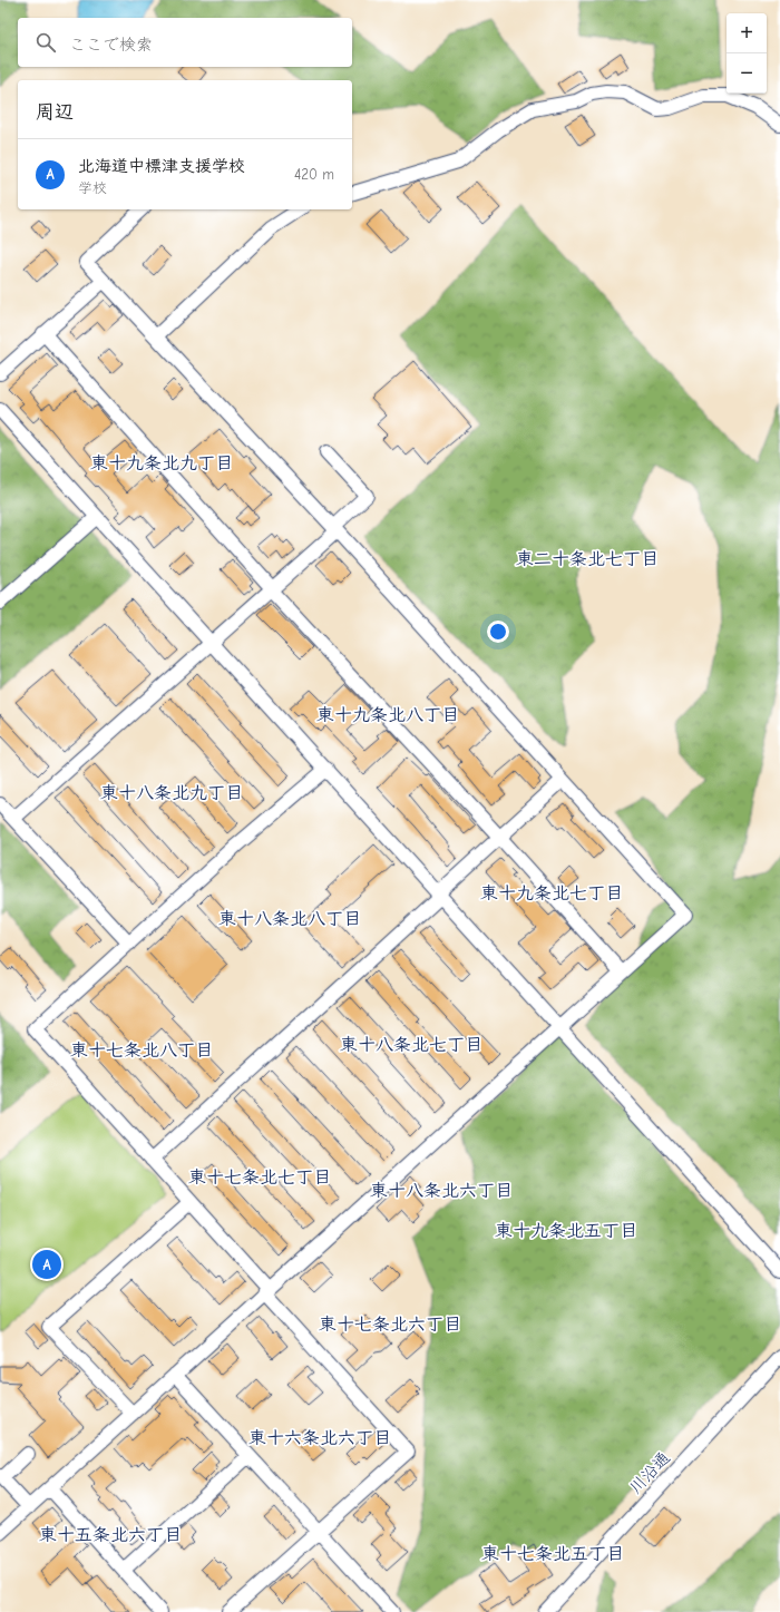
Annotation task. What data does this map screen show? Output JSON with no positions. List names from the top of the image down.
{
  "streets": {
    "street": ["川沿通"]
  },
  "districts": [
    "東十九条北九丁目",
    "東二十条北七丁目",
    "東十九条北八丁目",
    "東十八条北九丁目",
    "東十九条北七丁目",
    "東十八条北八丁目",
    "東十八条北七丁目",
    "東十七条北八丁目",
    "東十七条北七丁目",
    "東十八条北六丁目",
    "東十九条北五丁目",
    "東十七条北六丁目",
    "東十六条北六丁目",
    "東十五条北六丁目",
    "東十七条北五丁目"
  ],
  "page": {
    "map_buttons": ["+", "−"],
    "search": "ここで検索",
    "heading": "周辺",
    "list": [
      {
        "mark": "A",
        "name": "北海道中標津支援学校",
        "note": "学校",
        "value": "420 m"
      }
    ],
    "pins": "A"
  }
}
